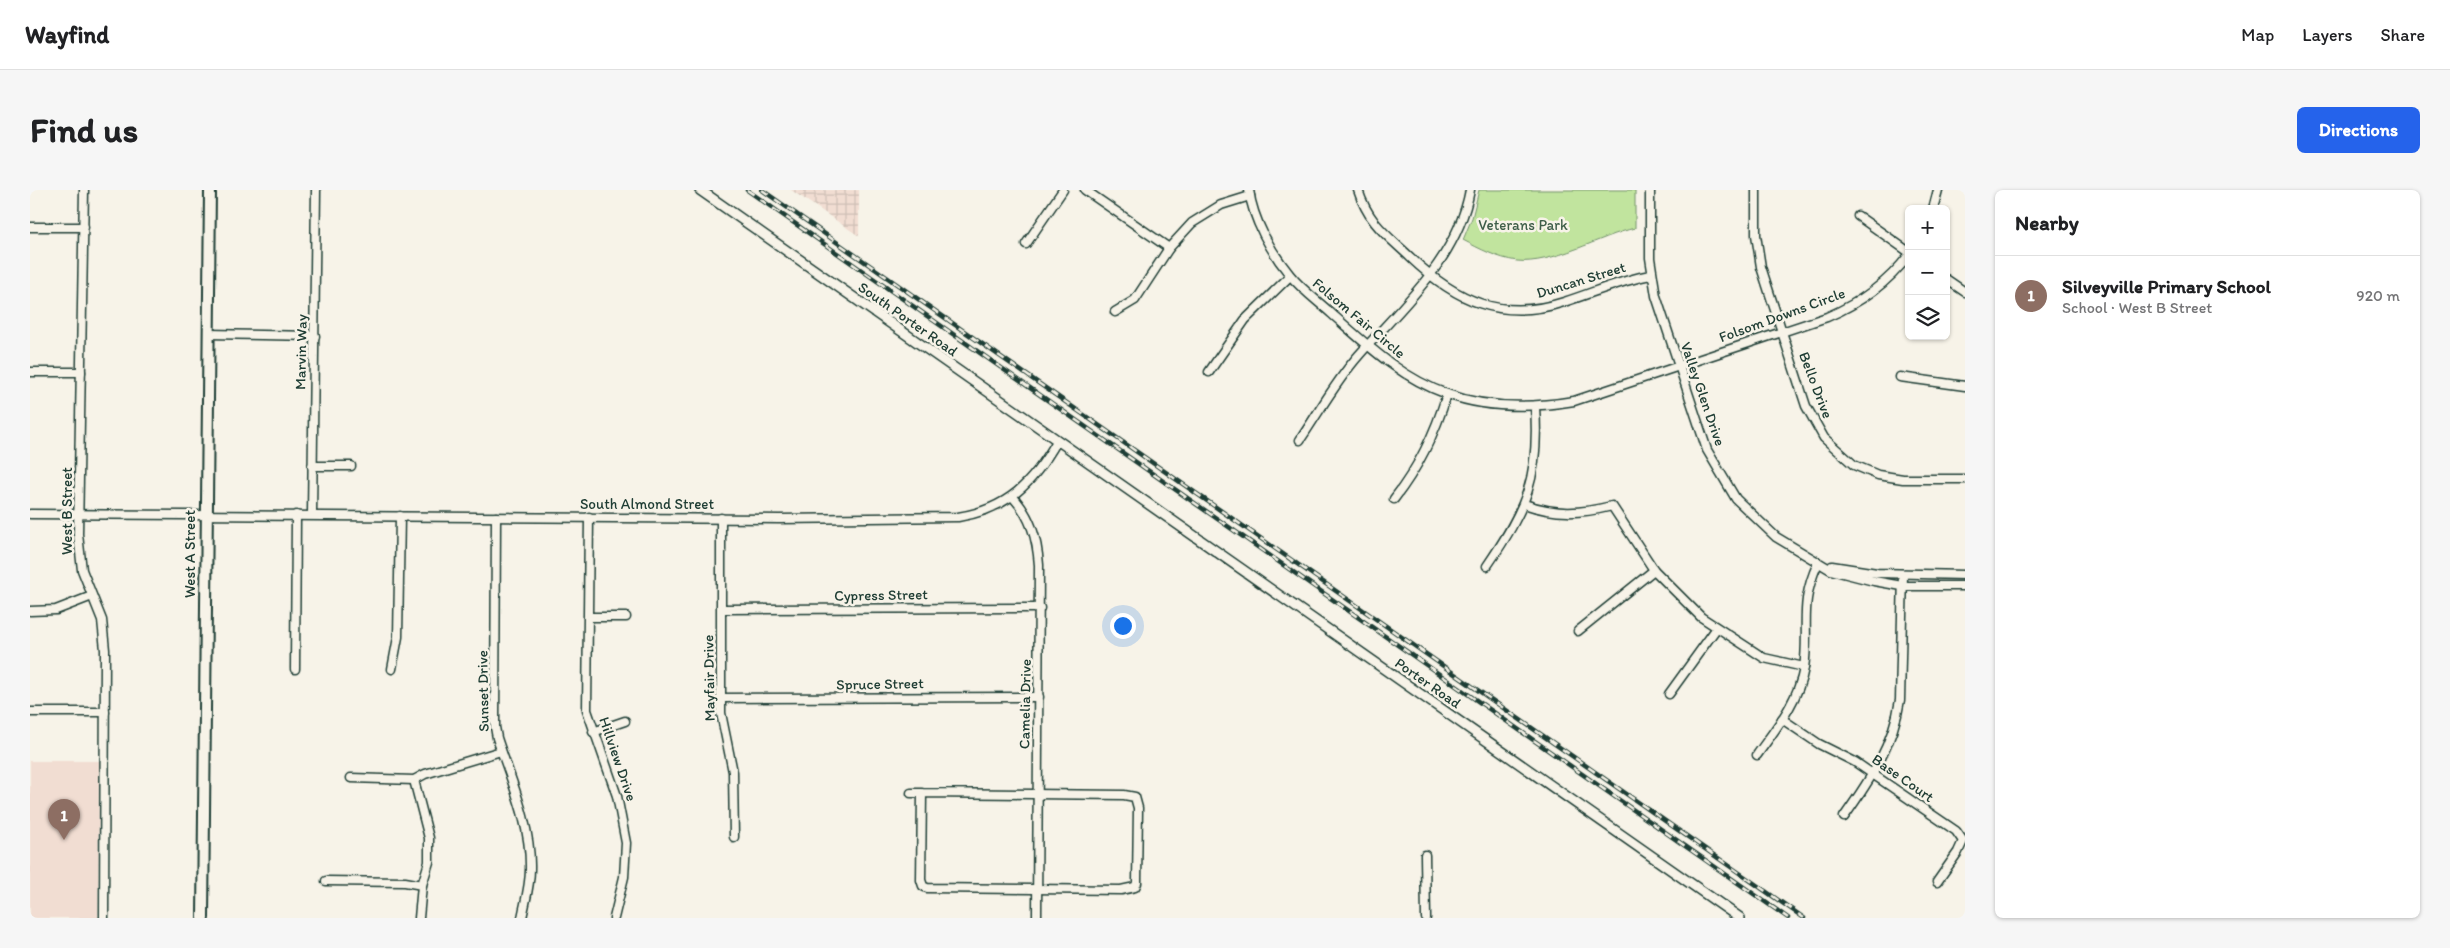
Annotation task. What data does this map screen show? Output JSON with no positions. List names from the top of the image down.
{
  "streets": {
    "main road": ["West A Street"],
    "street": [
      "Duncan Street",
      "Folsom Downs Circle",
      "Folsom Fair Circle",
      "South Porter Road",
      "Marvin Way",
      "Bello Drive",
      "Valley Glen Drive",
      "South Almond Street",
      "West B Street",
      "Cypress Street",
      "Mayfair Drive",
      "Porter Road",
      "Spruce Street",
      "Sunset Drive",
      "Camelia Drive",
      "Hillview Drive",
      "Base Court"
    ]
  },
  "crossings": [
    ["Duncan Street", "Valley Glen Drive"],
    ["Folsom Downs Circle", "Folsom Fair Circle"],
    ["Folsom Downs Circle", "Bello Drive"],
    ["Folsom Downs Circle", "Valley Glen Drive"],
    ["Folsom Fair Circle", "Valley Glen Drive"],
    ["South Porter Road", "South Almond Street"],
    ["South Porter Road", "Porter Road"],
    ["Marvin Way", "South Almond Street"],
    ["South Almond Street", "West B Street"],
    ["South Almond Street", "West A Street"],
    ["South Almond Street", "Mayfair Drive"],
    ["South Almond Street", "Sunset Drive"],
    ["South Almond Street", "Camelia Drive"],
    ["South Almond Street", "Hillview Drive"],
    ["Cypress Street", "Mayfair Drive"],
    ["Cypress Street", "Camelia Drive"],
    ["Mayfair Drive", "Spruce Street"],
    ["Spruce Street", "Camelia Drive"]
  ],
  "parks": ["Veterans Park"],
  "page": {
    "header": "Wayfind",
    "nav": ["Map", "Layers", "Share"],
    "buttons": "Directions",
    "title": "Find us",
    "heading": "Nearby",
    "map_buttons": ["+", "−"],
    "list": [
      {
        "mark": "1",
        "name": "Silveyville Primary School",
        "note": "School · West B Street",
        "value": "920 m"
      }
    ],
    "pins": "1"
  }
}
